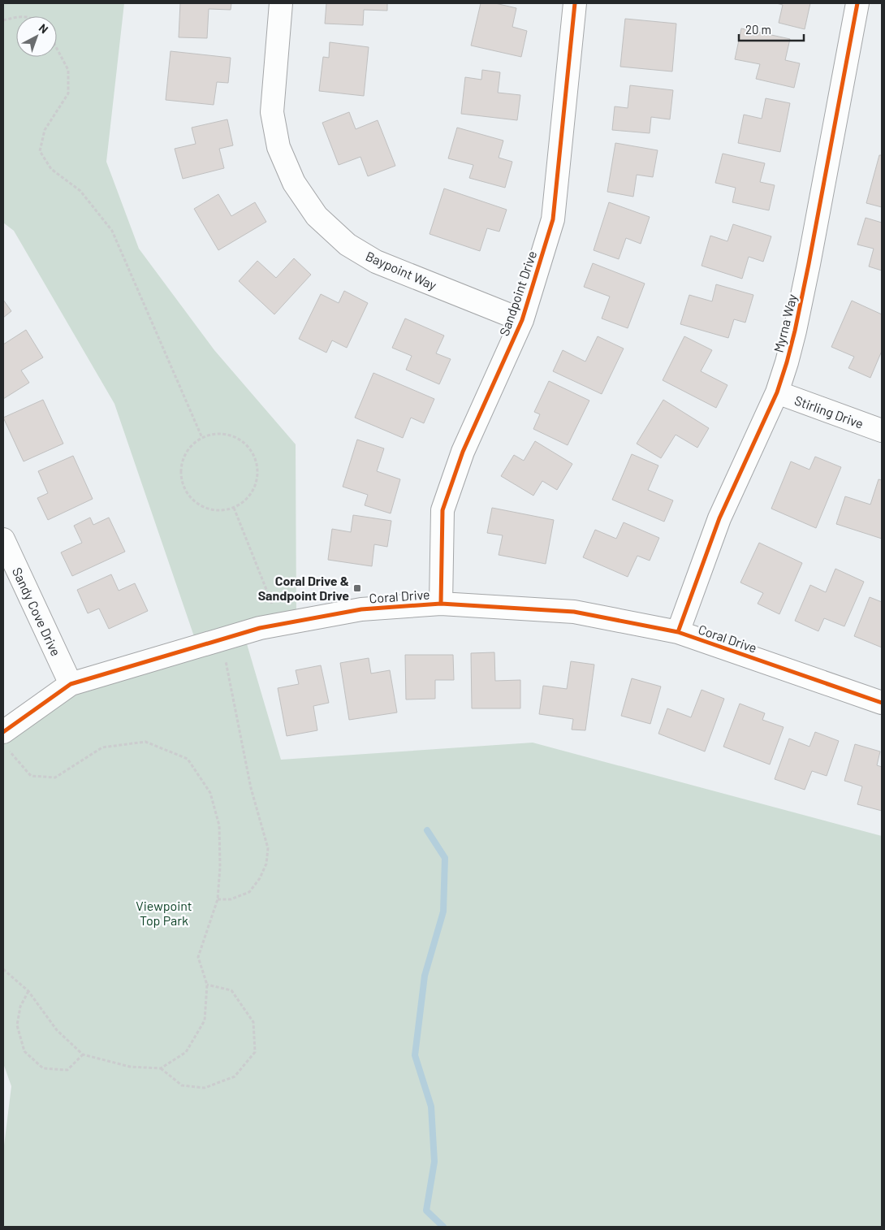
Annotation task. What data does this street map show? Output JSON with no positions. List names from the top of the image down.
{
  "streets": {
    "street": [
      "Baypoint Way",
      "Sandpoint Drive",
      "Myrna Way",
      "Stirling Drive",
      "Coral Drive",
      "Sandy Cove Drive"
    ]
  },
  "crossings": [
    ["Baypoint Way", "Sandpoint Drive"],
    ["Sandpoint Drive", "Coral Drive"],
    ["Myrna Way", "Stirling Drive"],
    ["Myrna Way", "Coral Drive"],
    ["Coral Drive", "Sandy Cove Drive"]
  ],
  "parks": ["Viewpoint Top Park"],
  "places": {
    "transit": ["Coral Drive & Sandpoint Drive"]
  },
  "scale_bar": "20 m",
  "north": "top right"
}
